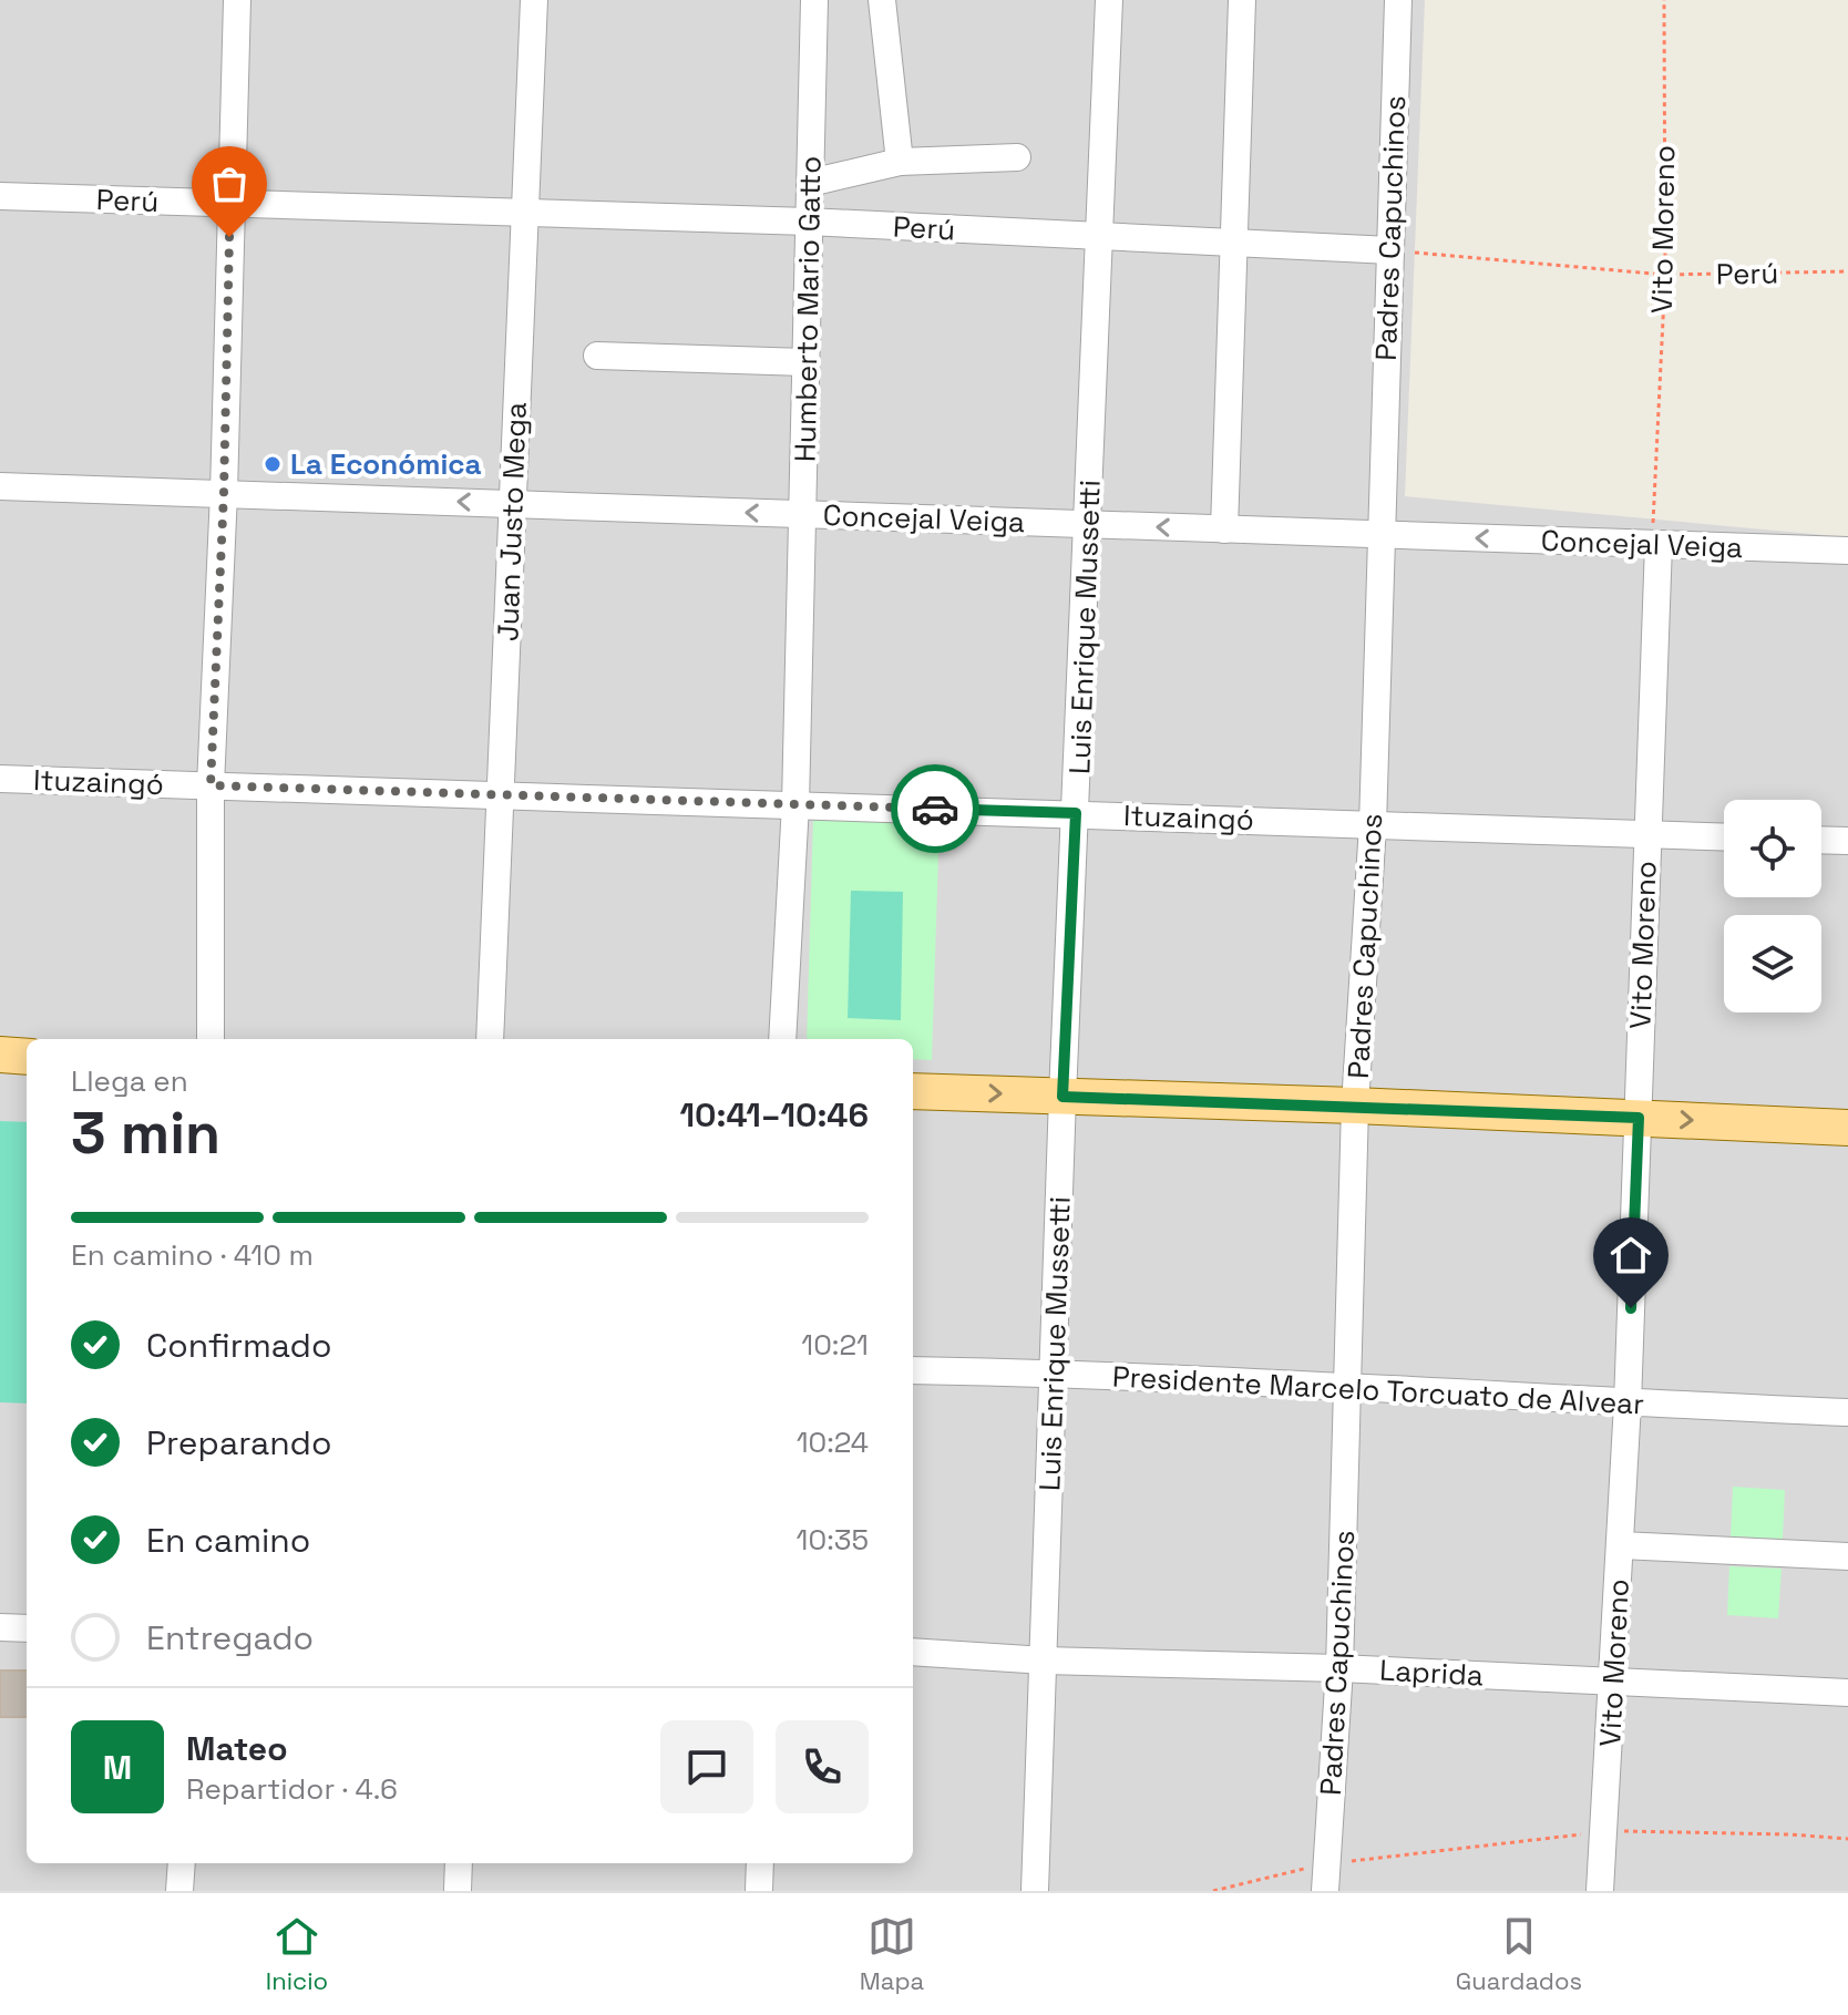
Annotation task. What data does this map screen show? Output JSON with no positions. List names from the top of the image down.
{
  "streets": {
    "street": [
      "Perú",
      "Padres Capuchinos",
      "Vito Moreno",
      "Humberto Mario Gatto",
      "Concejal Veiga",
      "Juan Justo Mega",
      "Luis Enrique Mussetti",
      "Ituzaingó",
      "Presidente Marcelo Torcuato de Alvear",
      "Laprida"
    ]
  },
  "crossings": [
    ["Perú", "Padres Capuchinos"],
    ["Perú", "Vito Moreno"],
    ["Perú", "Humberto Mario Gatto"],
    ["Perú", "Juan Justo Mega"],
    ["Perú", "Luis Enrique Mussetti"],
    ["Padres Capuchinos", "Concejal Veiga"],
    ["Padres Capuchinos", "Ituzaingó"],
    ["Padres Capuchinos", "Presidente Marcelo Torcuato de Alvear"],
    ["Padres Capuchinos", "Laprida"],
    ["Vito Moreno", "Concejal Veiga"],
    ["Vito Moreno", "Ituzaingó"],
    ["Vito Moreno", "Presidente Marcelo Torcuato de Alvear"],
    ["Vito Moreno", "Laprida"],
    ["Humberto Mario Gatto", "Concejal Veiga"],
    ["Humberto Mario Gatto", "Ituzaingó"],
    ["Concejal Veiga", "Juan Justo Mega"],
    ["Concejal Veiga", "Luis Enrique Mussetti"],
    ["Juan Justo Mega", "Ituzaingó"],
    ["Luis Enrique Mussetti", "Ituzaingó"],
    ["Luis Enrique Mussetti", "Presidente Marcelo Torcuato de Alvear"],
    ["Luis Enrique Mussetti", "Laprida"]
  ],
  "one_way": ["Concejal Veiga"],
  "places": ["La Económica"],
  "page": {
    "heading": ["3 min", "Llega en", "10:41–10:46"],
    "panel": ["Mateo", "Repartidor · 4.6"],
    "bar": "En camino · 410 m",
    "list": [
      ["Confirmado", "10:21"],
      ["Preparando", "10:24"],
      ["En camino", "10:35"],
      "Entregado"
    ],
    "round": "M",
    "tabs": ["Inicio", "Mapa", "Guardados"]
  }
}
